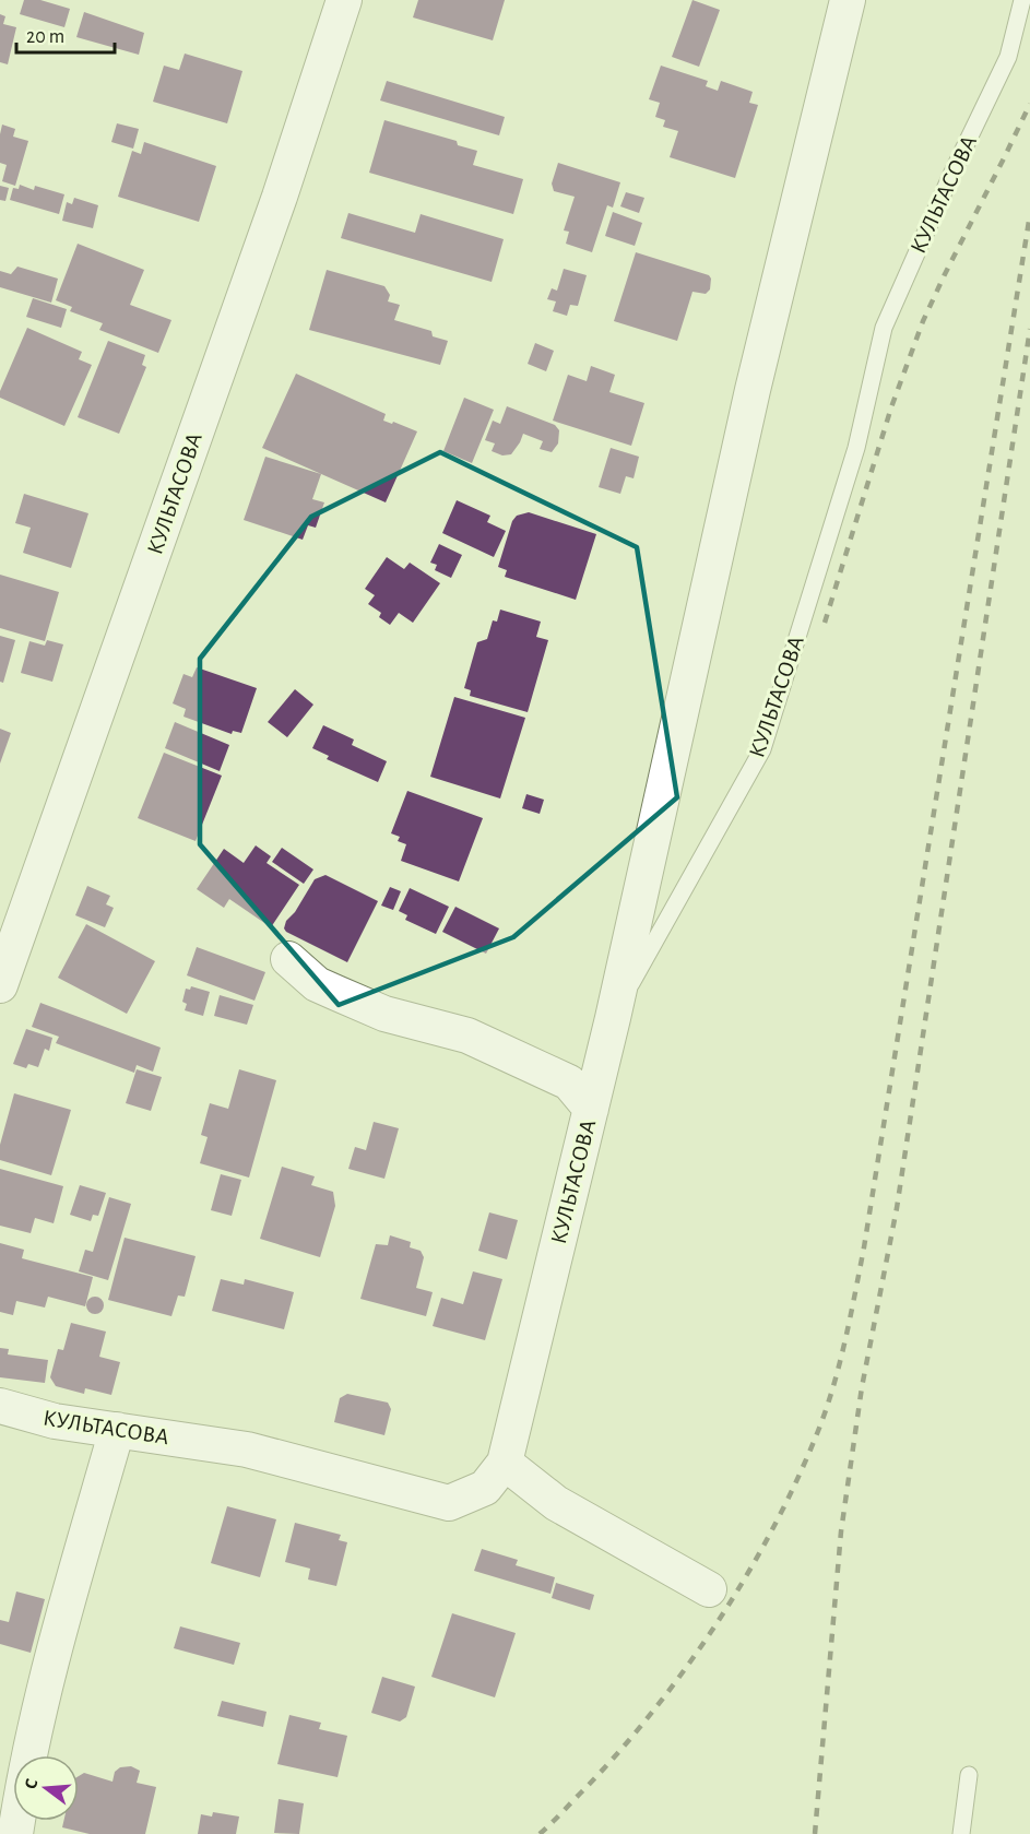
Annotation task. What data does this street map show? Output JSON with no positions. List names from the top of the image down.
{
  "streets": {
    "street": ["КУЛЬТАСОВА"]
  },
  "scale_bar": "20 m",
  "north": "left"
}
